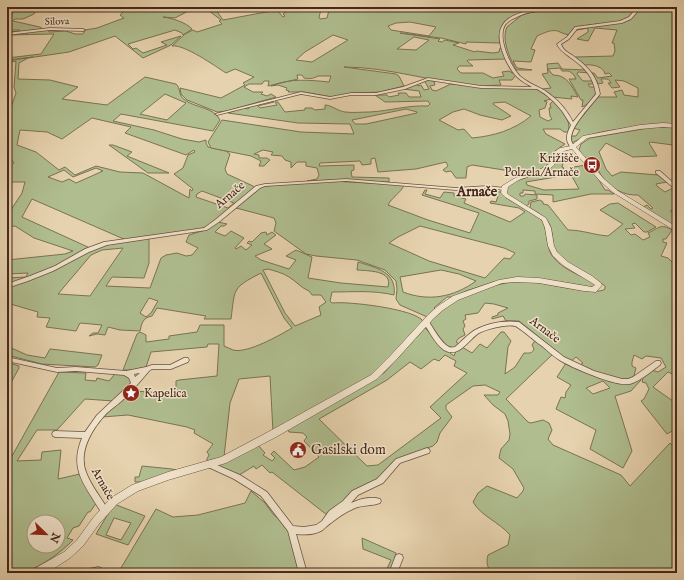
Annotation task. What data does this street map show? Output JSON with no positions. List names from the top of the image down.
{
  "streets": {
    "street": ["Silova", "Arnače"]
  },
  "districts": ["Arnače"],
  "places": {
    "bus stop": ["Križišče Polzela/Arnače"],
    "place": ["Kapelica"],
    "public building": ["Gasilski dom"]
  },
  "north": "bottom right"
}
